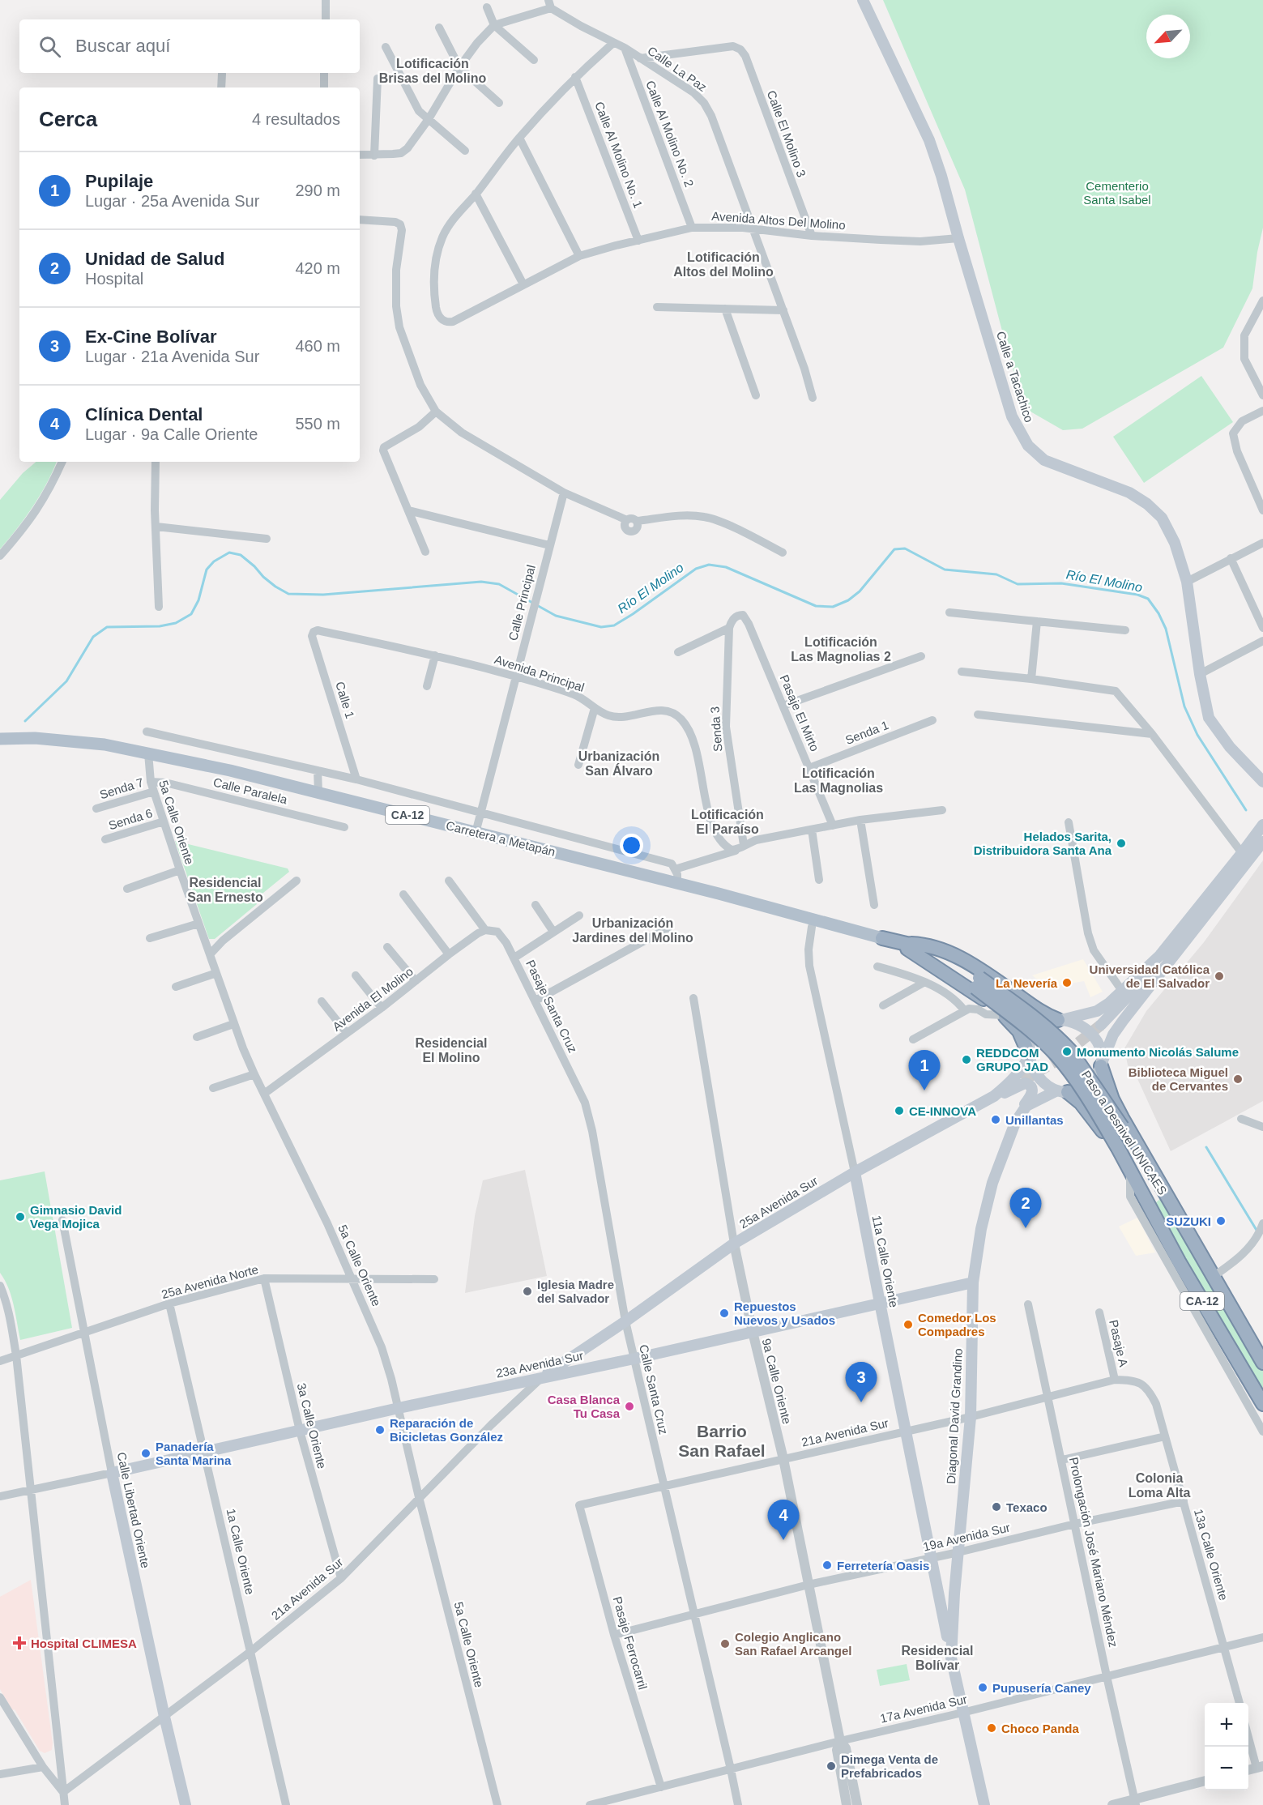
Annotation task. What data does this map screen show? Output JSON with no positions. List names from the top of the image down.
{
  "streets": {
    "highway": ["CA-12", "Paso a Desnivel UNICAES"],
    "main road": [
      "Calle a Tacachico",
      "Carretera a Metapán",
      "25a Avenida Sur",
      "11a Calle Oriente",
      "23a Avenida Sur",
      "Diagonal David Grandino",
      "Calle Libertad Oriente"
    ],
    "street": [
      "Calle La Paz",
      "Calle Al Molino No. 2",
      "Calle El Molino 3",
      "Calle Al Molino No. 1",
      "Avenida Altos Del Molino",
      "Calle Principal",
      "Avenida Principal",
      "Calle 1",
      "Pasaje El Mirto",
      "Senda 3",
      "Senda 1",
      "Senda 7",
      "Calle Paralela",
      "Senda 6",
      "5a Calle Oriente",
      "Avenida El Molino",
      "Pasaje Santa Cruz",
      "25a Avenida Norte",
      "Pasaje A",
      "9a Calle Oriente",
      "Calle Santa Cruz",
      "3a Calle Oriente",
      "21a Avenida Sur",
      "19a Avenida Sur",
      "1a Calle Oriente",
      "Prolongación José Mariano Méndez",
      "13a Calle Oriente",
      "Pasaje Ferrocarril",
      "17a Avenida Sur"
    ]
  },
  "crossings": [
    ["Calle La Paz", "Calle Al Molino No. 2"],
    ["Calle La Paz", "Calle El Molino 3"],
    ["Calle La Paz", "Avenida Altos Del Molino"],
    ["Calle Al Molino No. 2", "Avenida Altos Del Molino"],
    ["Calle El Molino 3", "Avenida Altos Del Molino"],
    ["Calle Al Molino No. 1", "Avenida Altos Del Molino"],
    ["Avenida Altos Del Molino", "Calle a Tacachico"],
    ["Calle Principal", "Avenida Principal"],
    ["Calle Principal", "Carretera a Metapán"],
    ["Avenida Principal", "Calle 1"],
    ["Pasaje El Mirto", "Senda 3"],
    ["Pasaje El Mirto", "Senda 1"],
    ["Senda 7", "5a Calle Oriente"],
    ["Calle Paralela", "5a Calle Oriente"],
    ["CA-12", "Paso a Desnivel UNICAES"],
    ["CA-12", "25a Avenida Sur"],
    ["CA-12", "Diagonal David Grandino"],
    ["Senda 6", "5a Calle Oriente"],
    ["5a Calle Oriente", "Carretera a Metapán"],
    ["5a Calle Oriente", "Avenida El Molino"],
    ["5a Calle Oriente", "25a Avenida Norte"],
    ["5a Calle Oriente", "23a Avenida Sur"],
    ["5a Calle Oriente", "21a Avenida Sur"],
    ["Carretera a Metapán", "Paso a Desnivel UNICAES"],
    ["Carretera a Metapán", "11a Calle Oriente"],
    ["Avenida El Molino", "Pasaje Santa Cruz"],
    ["Pasaje Santa Cruz", "Calle Santa Cruz"],
    ["25a Avenida Sur", "11a Calle Oriente"],
    ["25a Avenida Sur", "23a Avenida Sur"],
    ["25a Avenida Sur", "9a Calle Oriente"],
    ["25a Avenida Sur", "Calle Santa Cruz"],
    ["25a Avenida Sur", "Diagonal David Grandino"],
    ["25a Avenida Sur", "21a Avenida Sur"],
    ["11a Calle Oriente", "23a Avenida Sur"],
    ["11a Calle Oriente", "Diagonal David Grandino"],
    ["11a Calle Oriente", "21a Avenida Sur"],
    ["11a Calle Oriente", "19a Avenida Sur"],
    ["25a Avenida Norte", "3a Calle Oriente"],
    ["25a Avenida Norte", "Calle Libertad Oriente"],
    ["25a Avenida Norte", "1a Calle Oriente"],
    ["Pasaje A", "21a Avenida Sur"],
    ["Pasaje A", "13a Calle Oriente"],
    ["23a Avenida Sur", "9a Calle Oriente"],
    ["23a Avenida Sur", "Calle Santa Cruz"],
    ["23a Avenida Sur", "Diagonal David Grandino"],
    ["23a Avenida Sur", "3a Calle Oriente"],
    ["23a Avenida Sur", "21a Avenida Sur"],
    ["23a Avenida Sur", "Calle Libertad Oriente"],
    ["23a Avenida Sur", "1a Calle Oriente"],
    ["9a Calle Oriente", "21a Avenida Sur"],
    ["9a Calle Oriente", "19a Avenida Sur"],
    ["9a Calle Oriente", "17a Avenida Sur"],
    ["Calle Santa Cruz", "21a Avenida Sur"],
    ["Calle Santa Cruz", "19a Avenida Sur"],
    ["Calle Santa Cruz", "17a Avenida Sur"],
    ["Diagonal David Grandino", "21a Avenida Sur"],
    ["Diagonal David Grandino", "19a Avenida Sur"],
    ["Diagonal David Grandino", "17a Avenida Sur"],
    ["3a Calle Oriente", "21a Avenida Sur"],
    ["21a Avenida Sur", "Calle Libertad Oriente"],
    ["21a Avenida Sur", "1a Calle Oriente"],
    ["21a Avenida Sur", "Prolongación José Mariano Méndez"],
    ["21a Avenida Sur", "13a Calle Oriente"],
    ["21a Avenida Sur", "Pasaje Ferrocarril"],
    ["19a Avenida Sur", "Prolongación José Mariano Méndez"],
    ["19a Avenida Sur", "13a Calle Oriente"],
    ["19a Avenida Sur", "Pasaje Ferrocarril"],
    ["Prolongación José Mariano Méndez", "17a Avenida Sur"],
    ["13a Calle Oriente", "17a Avenida Sur"],
    ["Pasaje Ferrocarril", "17a Avenida Sur"]
  ],
  "districts": [
    "Lotificación Brisas del Molino",
    "Lotificación Altos del Molino",
    "Lotificación Las Magnolias 2",
    "Urbanización San Álvaro",
    "Lotificación Las Magnolias",
    "Lotificación El Paraíso",
    "Residencial San Ernesto",
    "Urbanización Jardines del Molino",
    "Residencial El Molino",
    "Barrio San Rafael",
    "Colonia Loma Alta",
    "Residencial Bolívar"
  ],
  "water": ["Río El Molino"],
  "parks": ["Cementerio Santa Isabel"],
  "places": {
    "other": [
      "Helados Sarita, Distribuidora Santa Ana",
      "Universidad Católica de El Salvador",
      "La Nevería",
      "Monumento Nicolás Salume",
      "REDDCOM GRUPO JAD",
      "Biblioteca Miguel de Cervantes",
      "CE-INNOVA",
      "Unillantas",
      "Gimnasio David Vega Mojica",
      "SUZUKI",
      "Iglesia Madre del Salvador",
      "Repuestos Nuevos y Usados",
      "Comedor Los Compadres",
      "Casa Blanca Tu Casa",
      "Reparación de Bicicletas González",
      "Panadería Santa Marina",
      "Texaco",
      "Ferretería Oasis",
      "Colegio Anglicano San Rafael Arcangel",
      "Pupusería Caney",
      "Choco Panda",
      "Dimega Venta de Prefabricados"
    ],
    "health": ["Hospital CLIMESA"]
  },
  "north": "bottom left",
  "page": {
    "search": "Buscar aquí",
    "heading": ["Cerca", "4 resultados"],
    "list": [
      {
        "mark": "1",
        "name": "Pupilaje",
        "note": "Lugar · 25a Avenida Sur",
        "value": "290 m"
      },
      {
        "mark": "2",
        "name": "Unidad de Salud",
        "note": "Hospital",
        "value": "420 m"
      },
      {
        "mark": "3",
        "name": "Ex-Cine Bolívar",
        "note": "Lugar · 21a Avenida Sur",
        "value": "460 m"
      },
      {
        "mark": "4",
        "name": "Clínica Dental",
        "note": "Lugar · 9a Calle Oriente",
        "value": "550 m"
      }
    ],
    "pins": [
      "1",
      "2",
      "3",
      "4"
    ],
    "map_buttons": ["+", "−"]
  }
}
